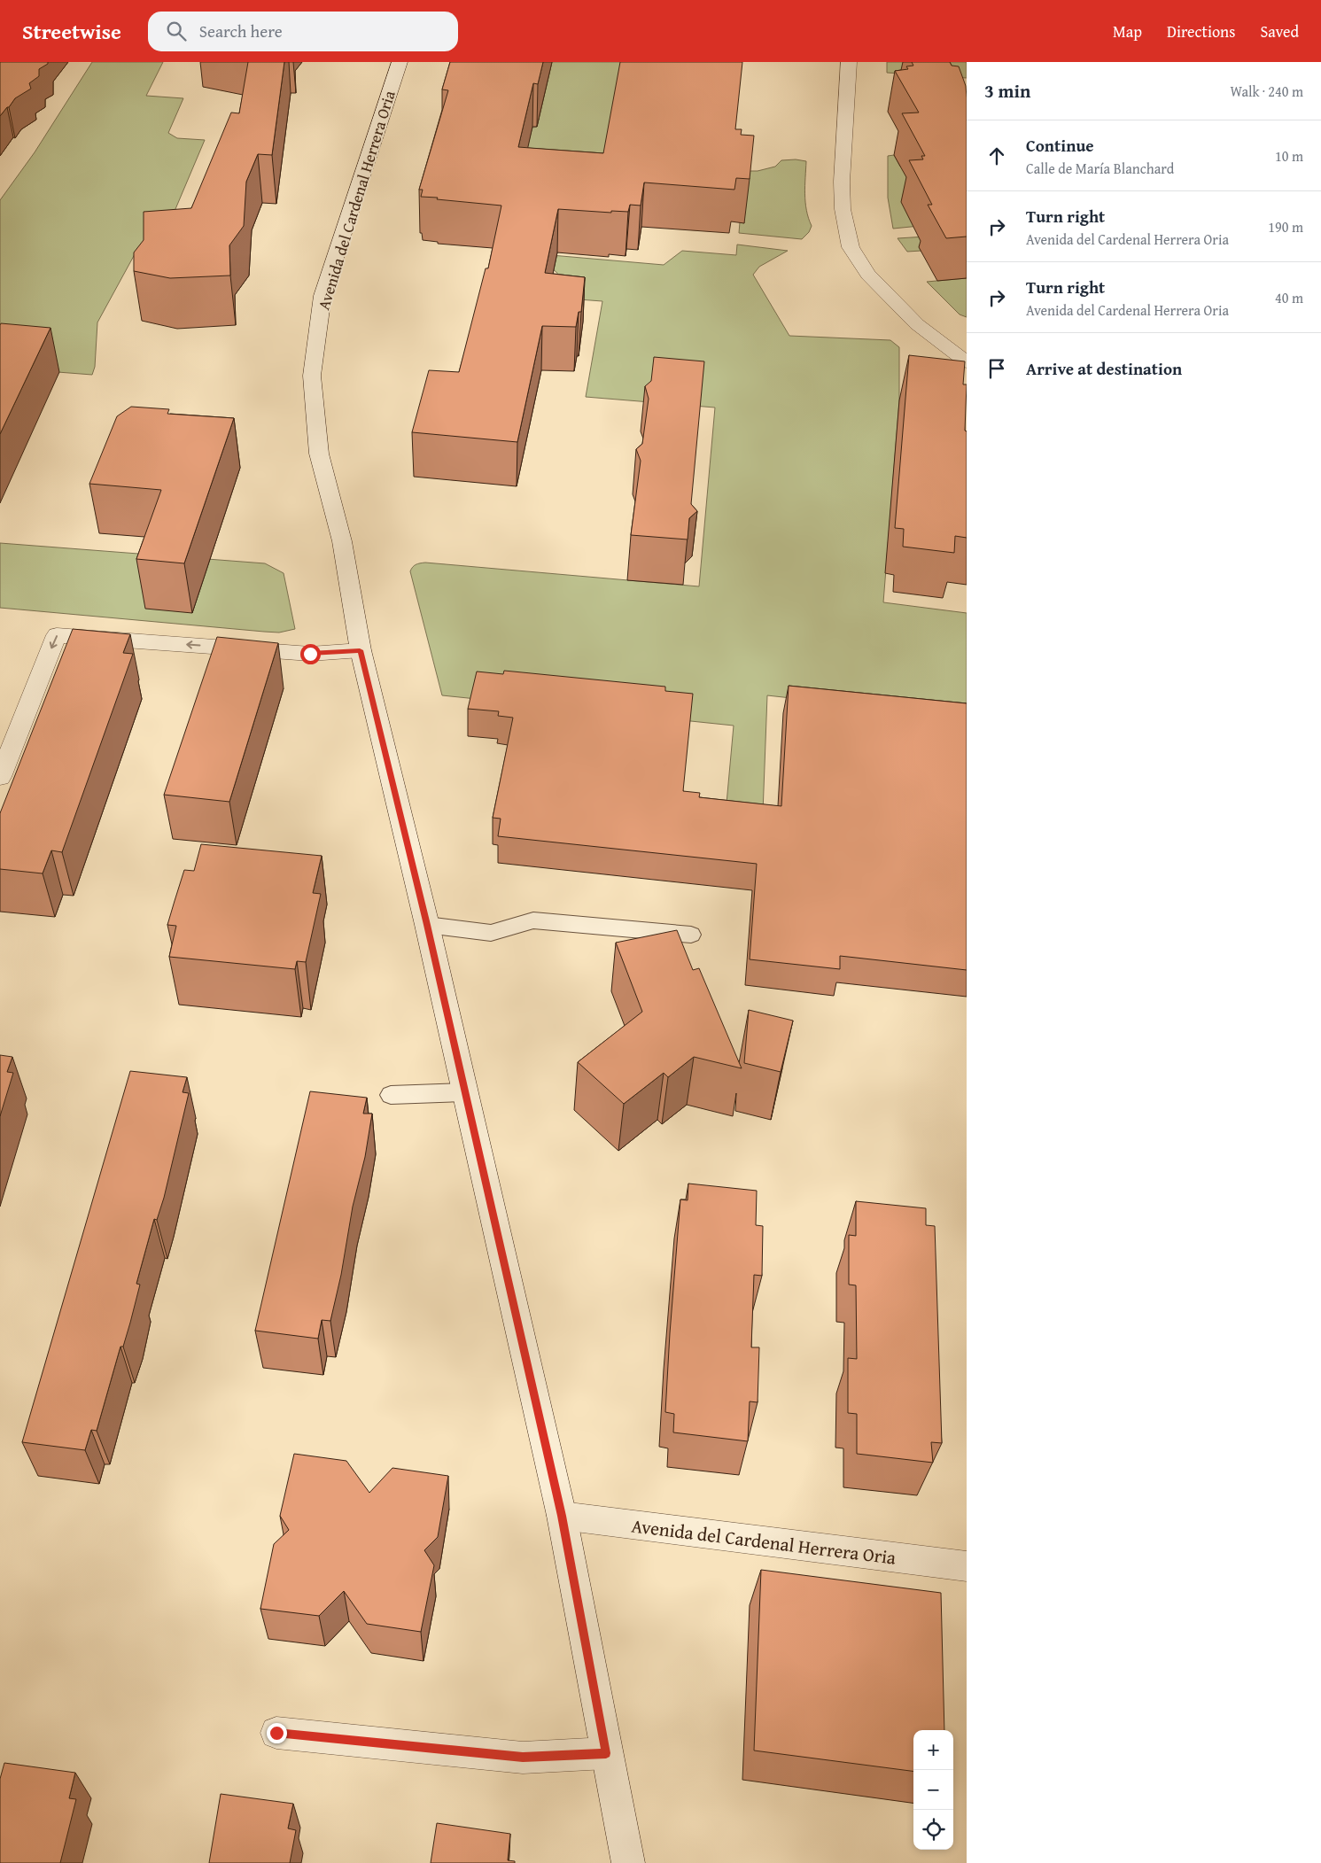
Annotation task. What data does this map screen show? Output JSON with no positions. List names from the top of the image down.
{
  "streets": {
    "main road": ["Avenida del Cardenal Herrera Oria"]
  },
  "page": {
    "header": "Streetwise",
    "search": "Search here",
    "nav": ["Map", "Directions", "Saved"],
    "heading": ["3 min", "Walk · 240 m"],
    "list": [
      ["Continue", "Calle de María Blanchard", "10 m"],
      ["Turn right", "Avenida del Cardenal Herrera Oria", "190 m"],
      ["Turn right", "Avenida del Cardenal Herrera Oria", "40 m"],
      "Arrive at destination"
    ],
    "map_buttons": ["+", "−"]
  }
}
